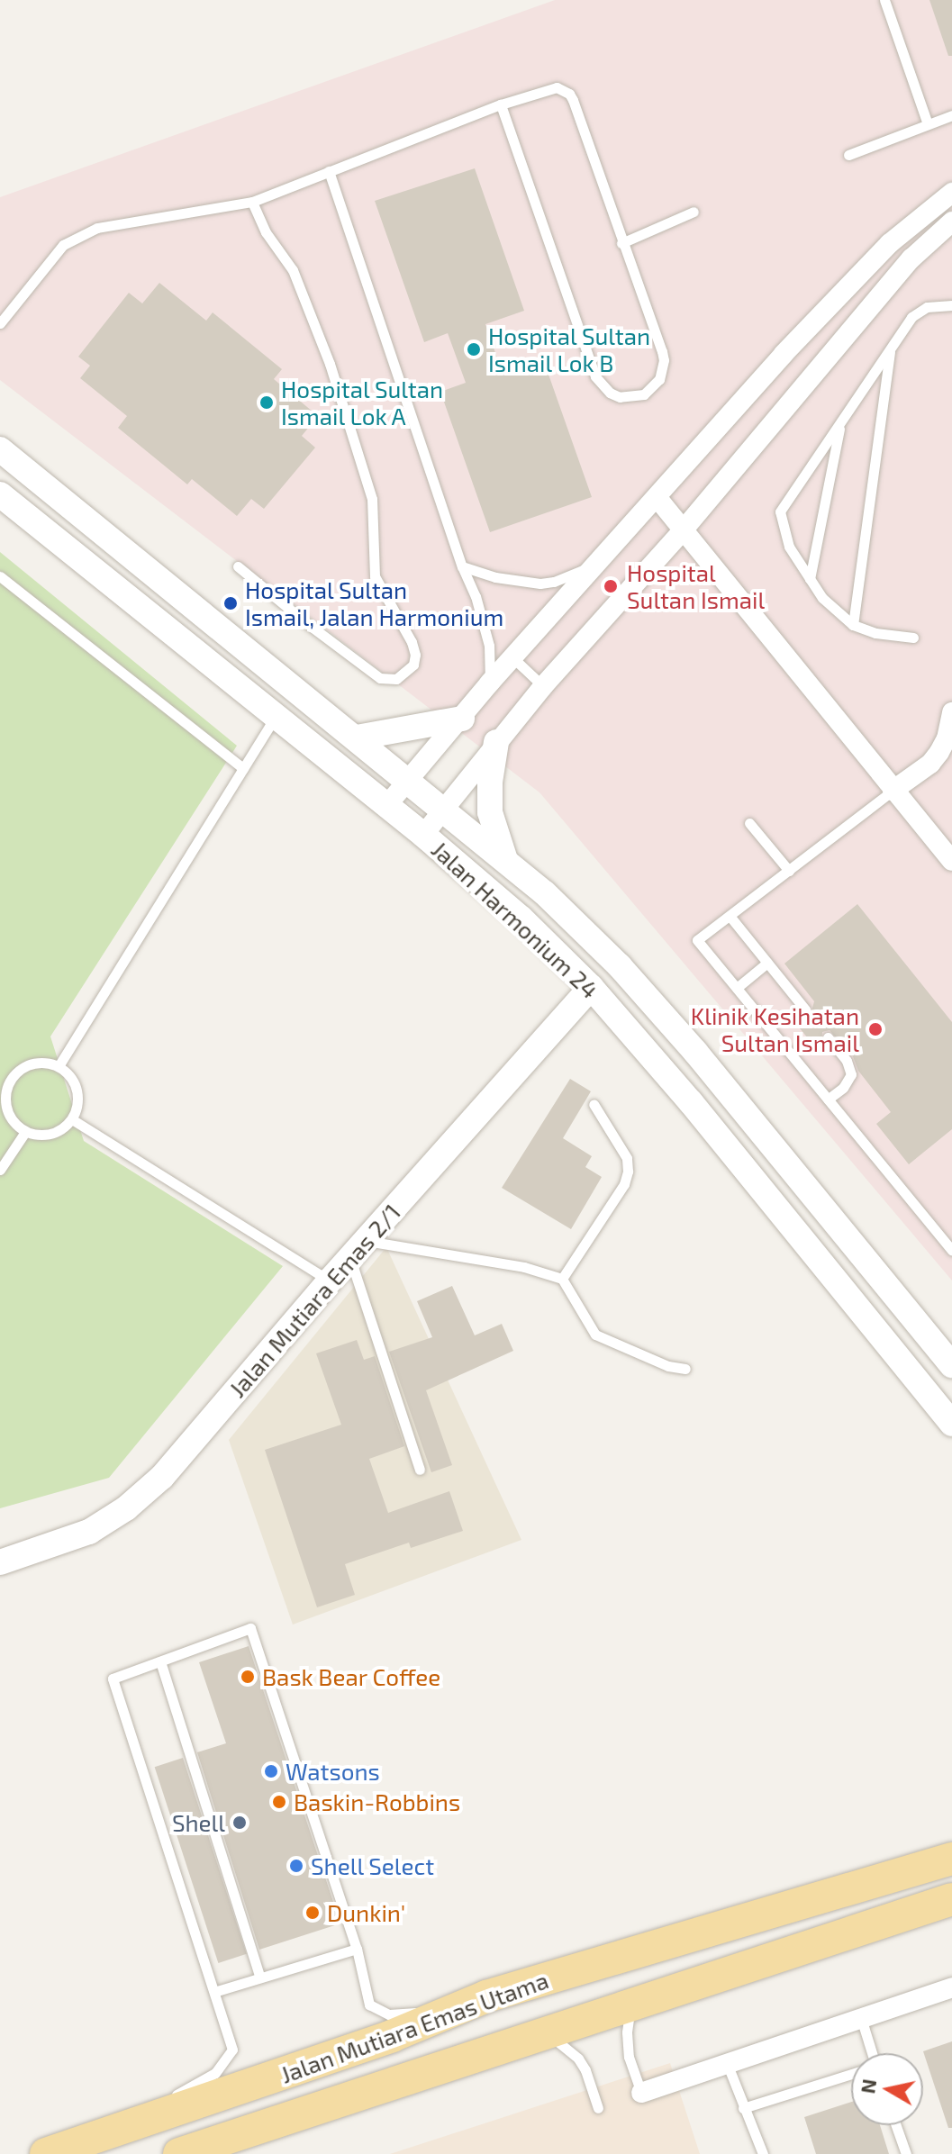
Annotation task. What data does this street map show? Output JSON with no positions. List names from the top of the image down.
{
  "streets": {
    "main road": ["Jalan Mutiara Emas Utama"],
    "street": ["Jalan Harmonium 24", "Jalan Mutiara Emas 2/1"]
  },
  "crossings": [
    ["Jalan Harmonium 24", "Jalan Mutiara Emas 2/1"]
  ],
  "places": [
    "Hospital Sultan Ismail Lok B",
    "Hospital Sultan Ismail Lok A",
    "Hospital Sultan Ismail",
    "Hospital Sultan Ismail, Jalan Harmonium",
    "Klinik Kesihatan Sultan Ismail",
    "Bask Bear Coffee",
    "Watsons",
    "Baskin-Robbins",
    "Shell",
    "Shell Select",
    "Dunkin'"
  ],
  "north": "left"
}
